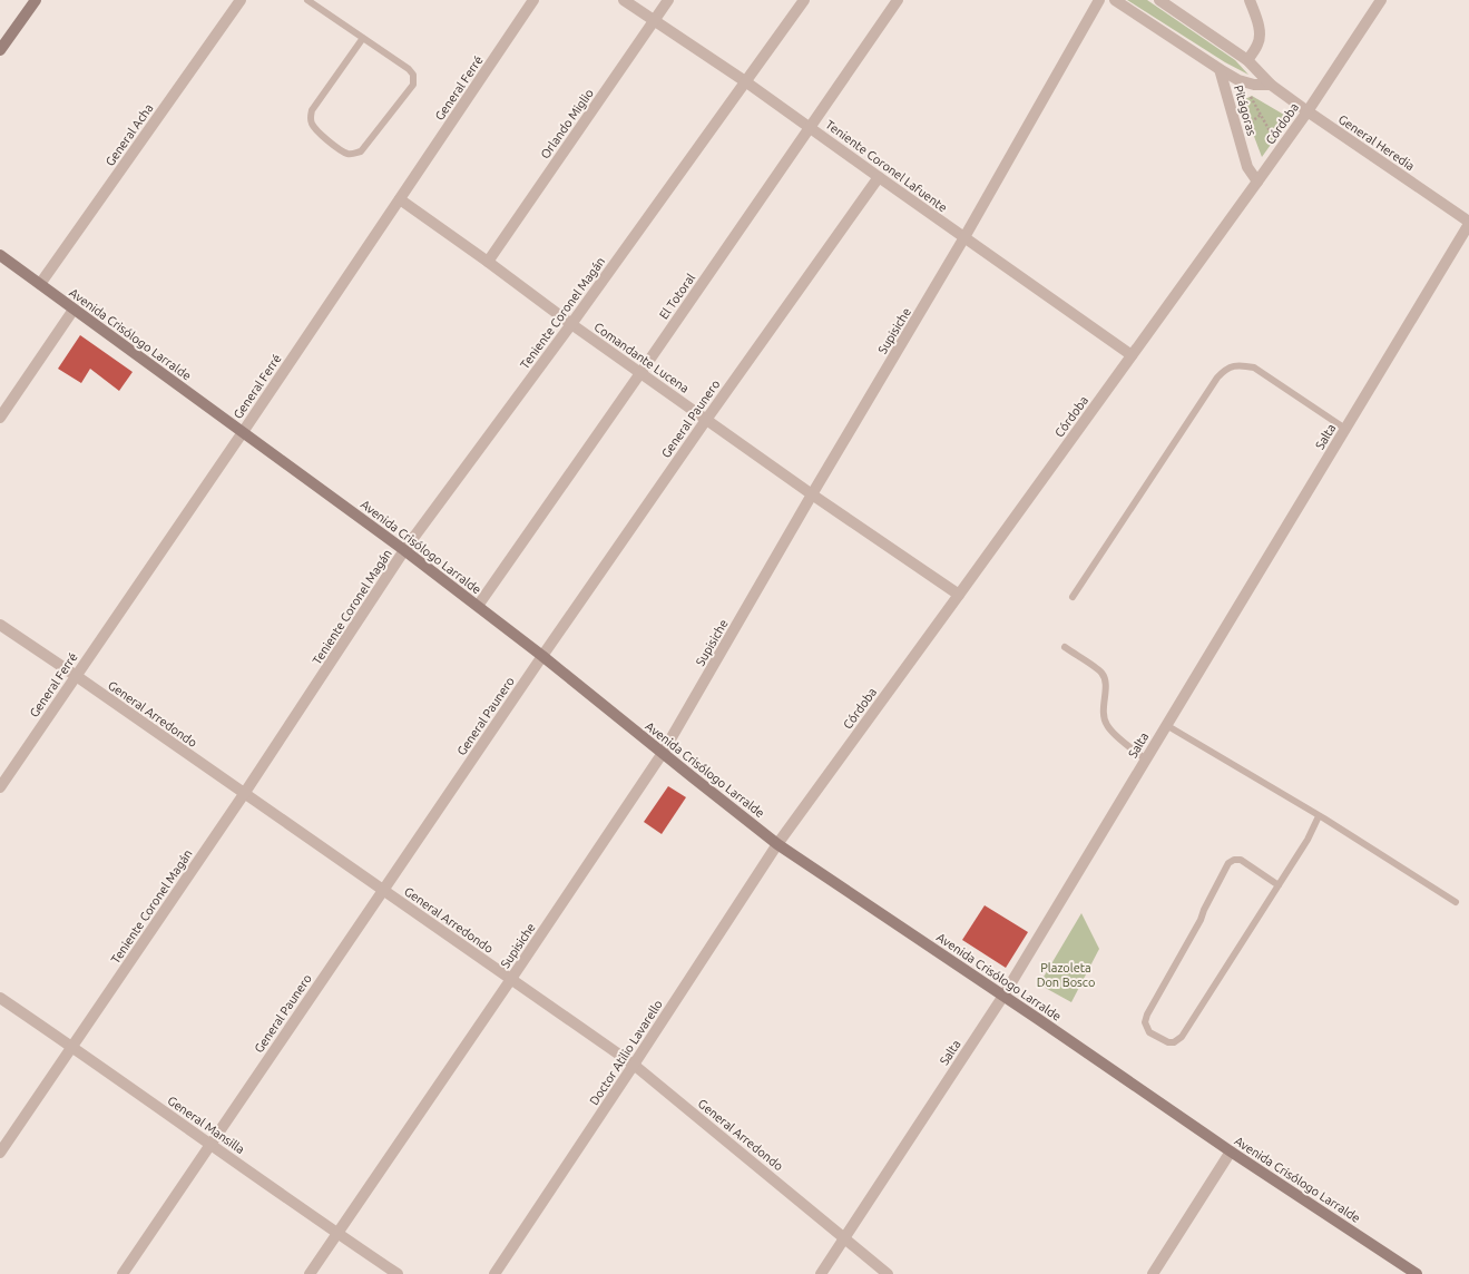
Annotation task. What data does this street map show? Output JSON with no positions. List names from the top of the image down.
{
  "streets": {
    "main road": ["Avenida Crisólogo Larralde"],
    "street": [
      "General Ferré",
      "Pitágoras",
      "Orlando Miglio",
      "Córdoba",
      "General Acha",
      "General Heredia",
      "Teniente Coronel Lafuente",
      "El Totoral",
      "Teniente Coronel Magán",
      "Supisiche",
      "Comandante Lucena",
      "General Paunero",
      "Salta",
      "General Arredondo",
      "Doctor Atilio Lavarello",
      "General Mansilla"
    ]
  },
  "crossings": [
    ["General Ferré", "Avenida Crisólogo Larralde"],
    ["General Ferré", "Comandante Lucena"],
    ["General Ferré", "General Arredondo"],
    ["Pitágoras", "Córdoba"],
    ["Orlando Miglio", "Teniente Coronel Lafuente"],
    ["Orlando Miglio", "Comandante Lucena"],
    ["Córdoba", "General Heredia"],
    ["Córdoba", "Teniente Coronel Lafuente"],
    ["Córdoba", "Avenida Crisólogo Larralde"],
    ["Córdoba", "Comandante Lucena"],
    ["Córdoba", "Doctor Atilio Lavarello"],
    ["General Acha", "Avenida Crisólogo Larralde"],
    ["General Heredia", "Salta"],
    ["Teniente Coronel Lafuente", "El Totoral"],
    ["Teniente Coronel Lafuente", "Teniente Coronel Magán"],
    ["Teniente Coronel Lafuente", "Supisiche"],
    ["Teniente Coronel Lafuente", "General Paunero"],
    ["El Totoral", "Avenida Crisólogo Larralde"],
    ["El Totoral", "Comandante Lucena"],
    ["Teniente Coronel Magán", "Avenida Crisólogo Larralde"],
    ["Teniente Coronel Magán", "Comandante Lucena"],
    ["Teniente Coronel Magán", "General Arredondo"],
    ["Teniente Coronel Magán", "General Mansilla"],
    ["Supisiche", "Avenida Crisólogo Larralde"],
    ["Supisiche", "Comandante Lucena"],
    ["Supisiche", "General Arredondo"],
    ["Supisiche", "General Mansilla"],
    ["Avenida Crisólogo Larralde", "General Paunero"],
    ["Avenida Crisólogo Larralde", "Salta"],
    ["Avenida Crisólogo Larralde", "Doctor Atilio Lavarello"],
    ["Comandante Lucena", "General Paunero"],
    ["General Paunero", "General Arredondo"],
    ["General Paunero", "General Mansilla"],
    ["Salta", "General Arredondo"],
    ["General Arredondo", "Doctor Atilio Lavarello"]
  ],
  "parks": ["Plazoleta Don Bosco"]
}
